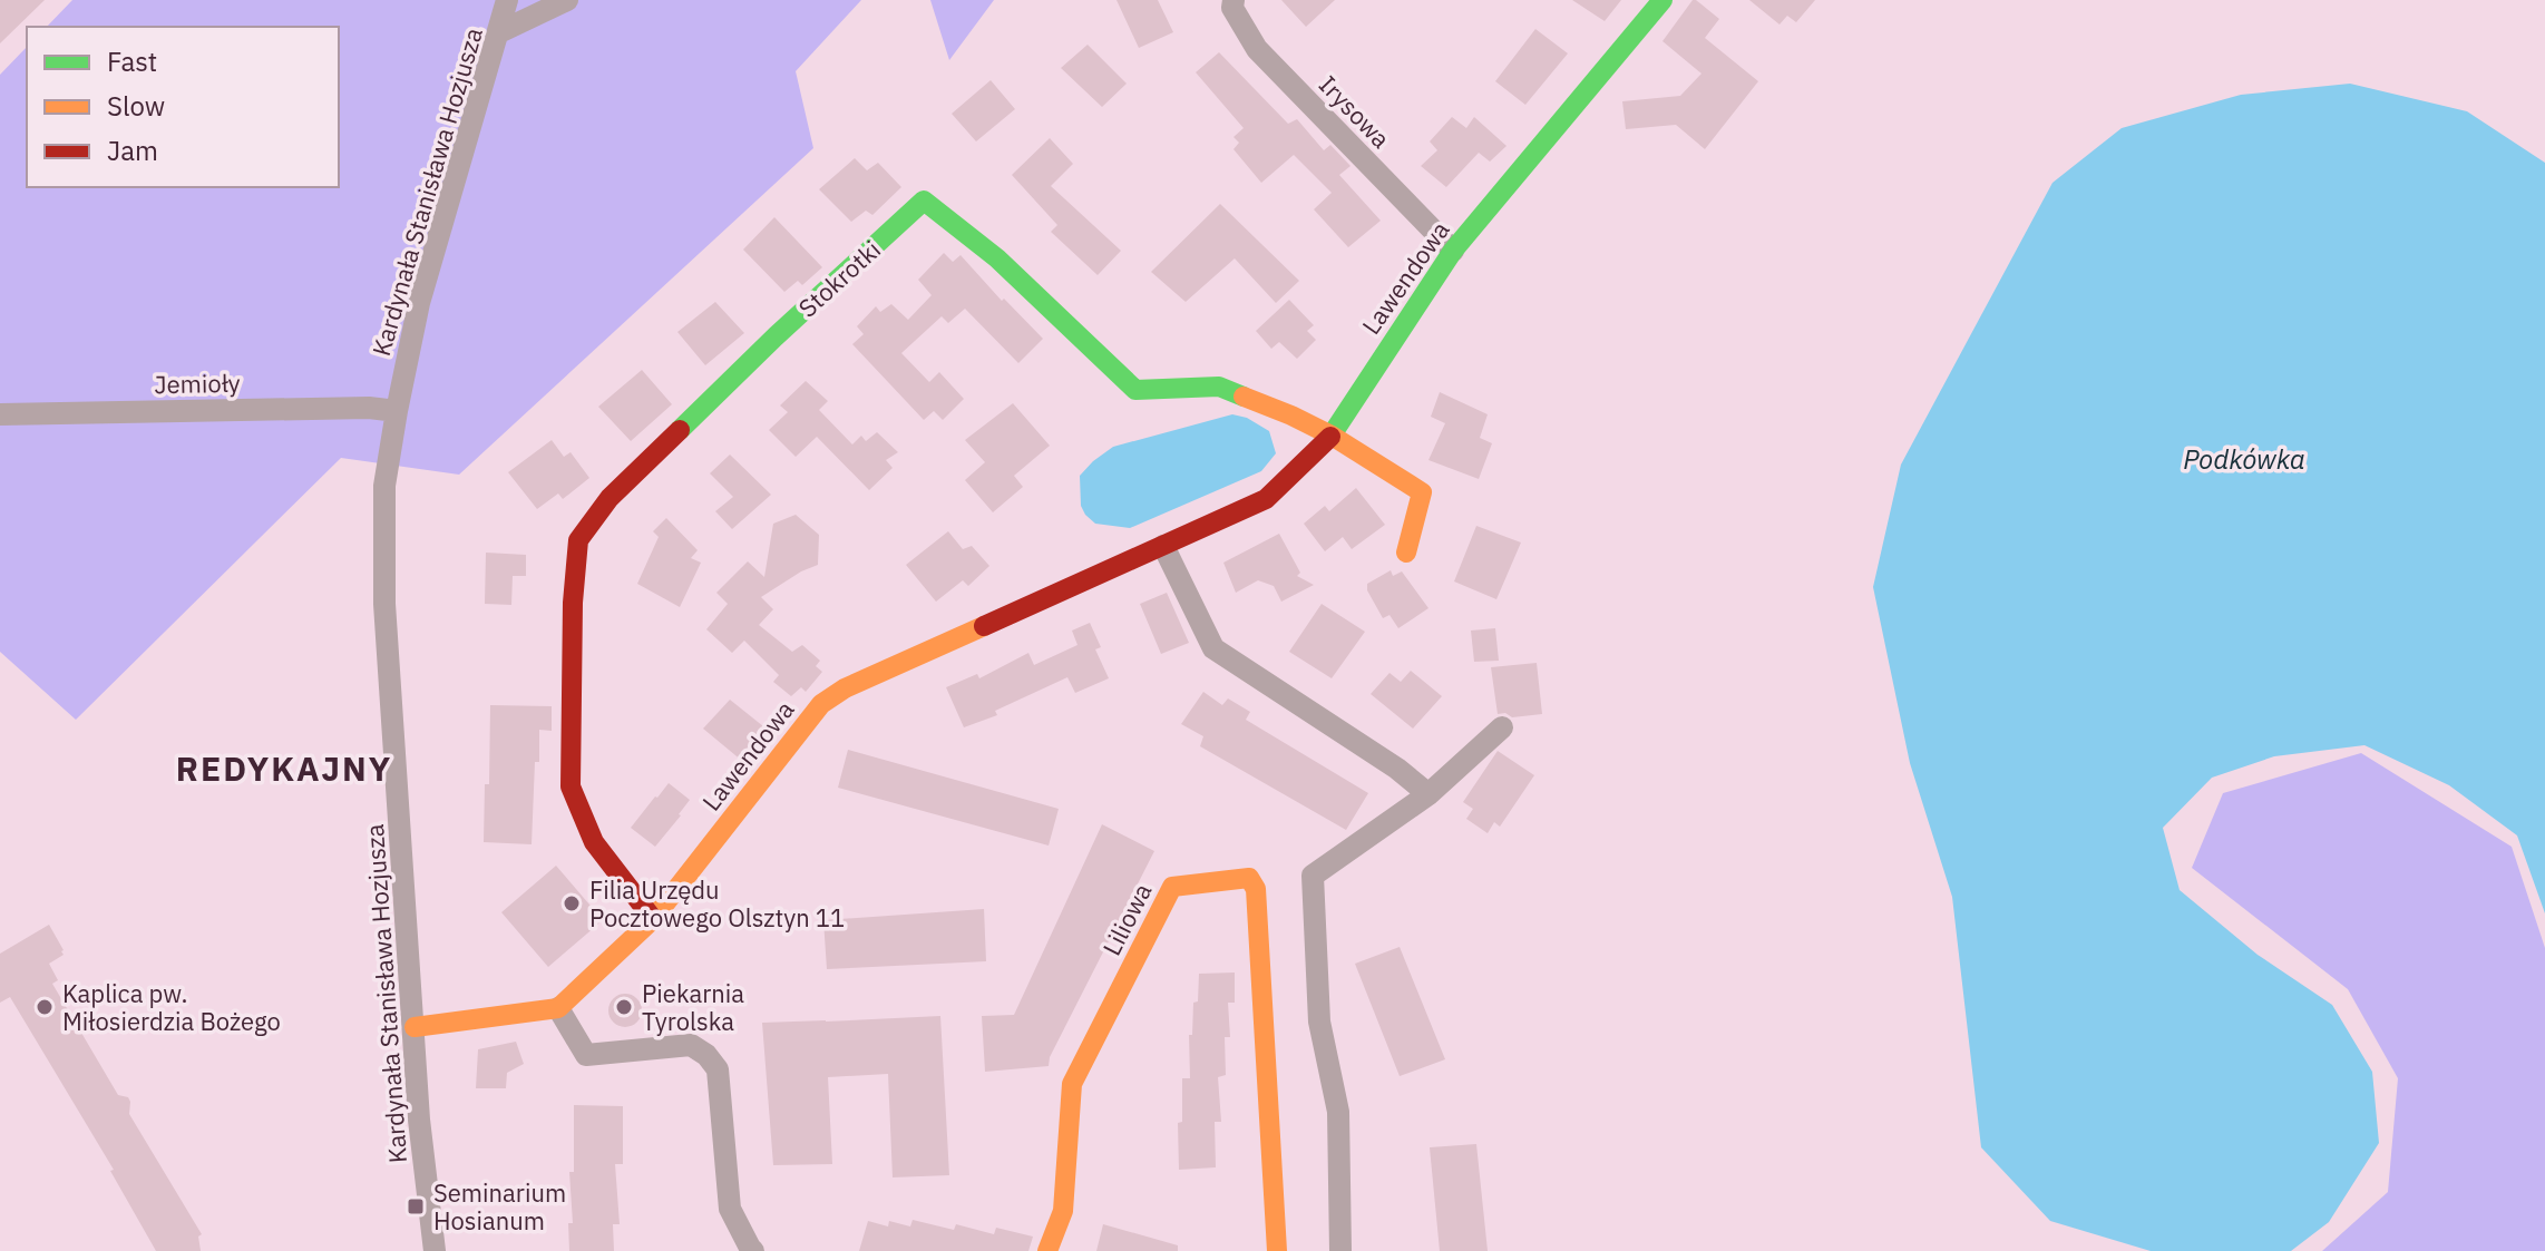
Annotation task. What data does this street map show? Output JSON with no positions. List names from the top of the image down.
{
  "streets": {
    "street": [
      "Irysowa",
      "Kardynała Stanisława Hozjusza",
      "Lawendowa",
      "Stokrotki",
      "Jemioły",
      "Liliowa"
    ]
  },
  "crossings": [
    ["Irysowa", "Lawendowa"],
    ["Kardynała Stanisława Hozjusza", "Jemioły"],
    ["Lawendowa", "Stokrotki"]
  ],
  "districts": ["REDYKAJNY"],
  "water": ["Podkówka"],
  "places": {
    "other": ["Filia Urzędu Pocztowego Olsztyn 11", "Kaplica pw. Miłosierdzia Bożego", "Piekarnia Tyrolska"],
    "transit": ["Seminarium Hosianum"]
  },
  "legend": ["Fast", "Slow", "Jam"]
}
